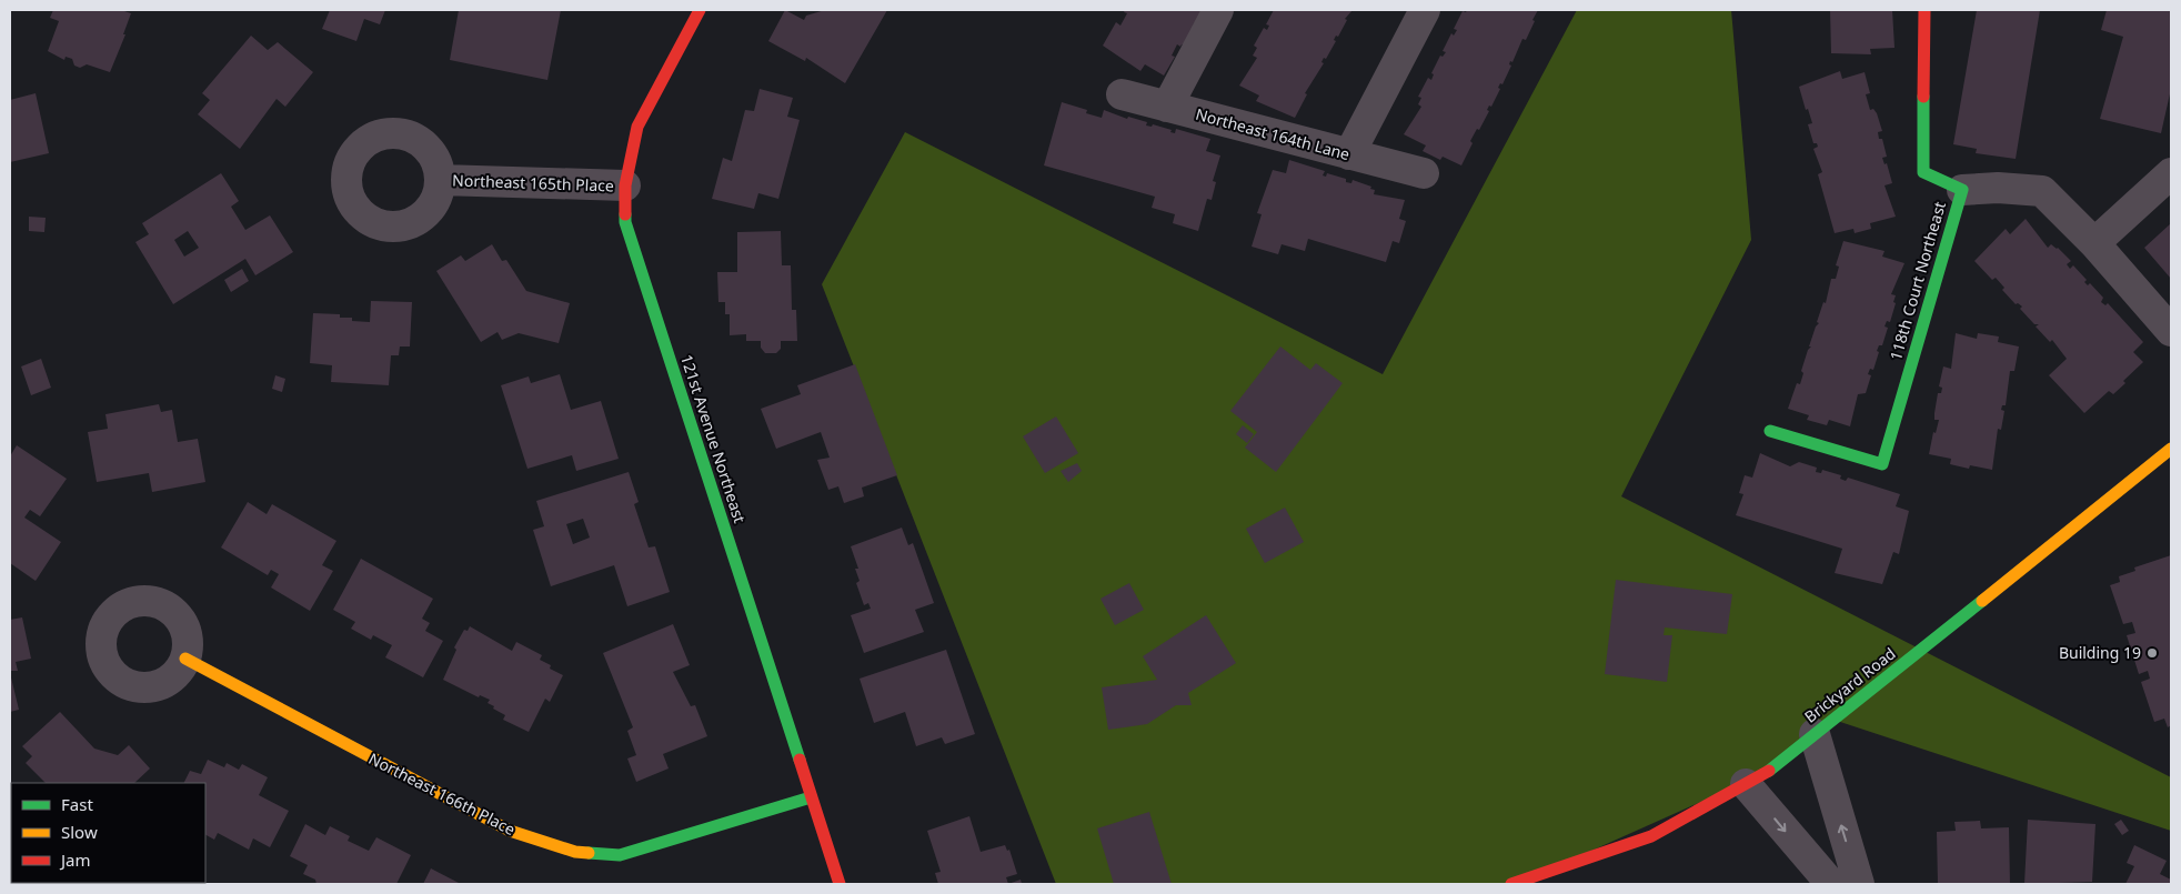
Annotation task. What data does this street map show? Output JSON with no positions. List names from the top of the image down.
{
  "streets": {
    "street": [
      "Northeast 164th Lane",
      "Northeast 165th Place",
      "118th Court Northeast",
      "121st Avenue Northeast",
      "Brickyard Road",
      "Northeast 166th Place"
    ]
  },
  "crossings": [
    ["Northeast 165th Place", "121st Avenue Northeast"],
    ["121st Avenue Northeast", "Northeast 166th Place"]
  ],
  "places": ["Building 19"],
  "legend": ["Fast", "Slow", "Jam"]
}
